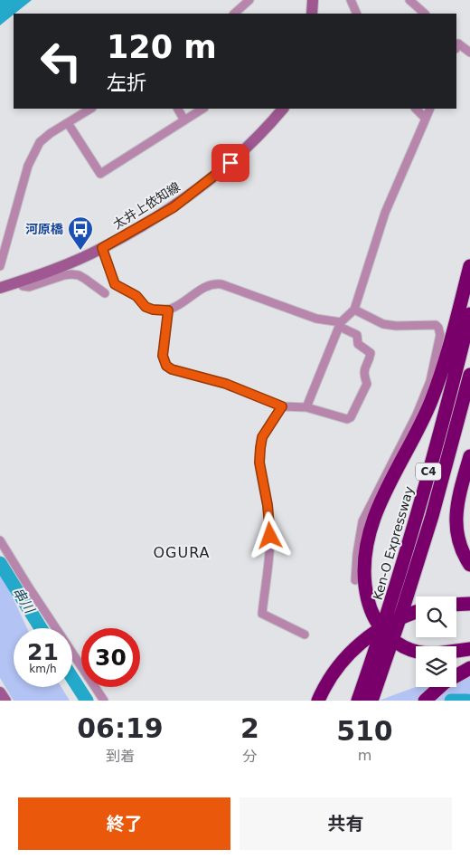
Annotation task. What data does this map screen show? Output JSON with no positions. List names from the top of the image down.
{
  "streets": {
    "highway": ["C4", "Ken-O Expressway"],
    "main road": ["太井上依知線"]
  },
  "districts": ["OGURA"],
  "water": ["串川"],
  "places": {
    "bus stop": ["河原橋"]
  },
  "page": {
    "turn": ["120 m", "左折"],
    "speed": "21 km/h",
    "limit": "30",
    "eta": [
      "06:19",
      "到着",
      "2",
      "分",
      "510",
      "m"
    ],
    "buttons": ["終了", "共有"]
  }
}
